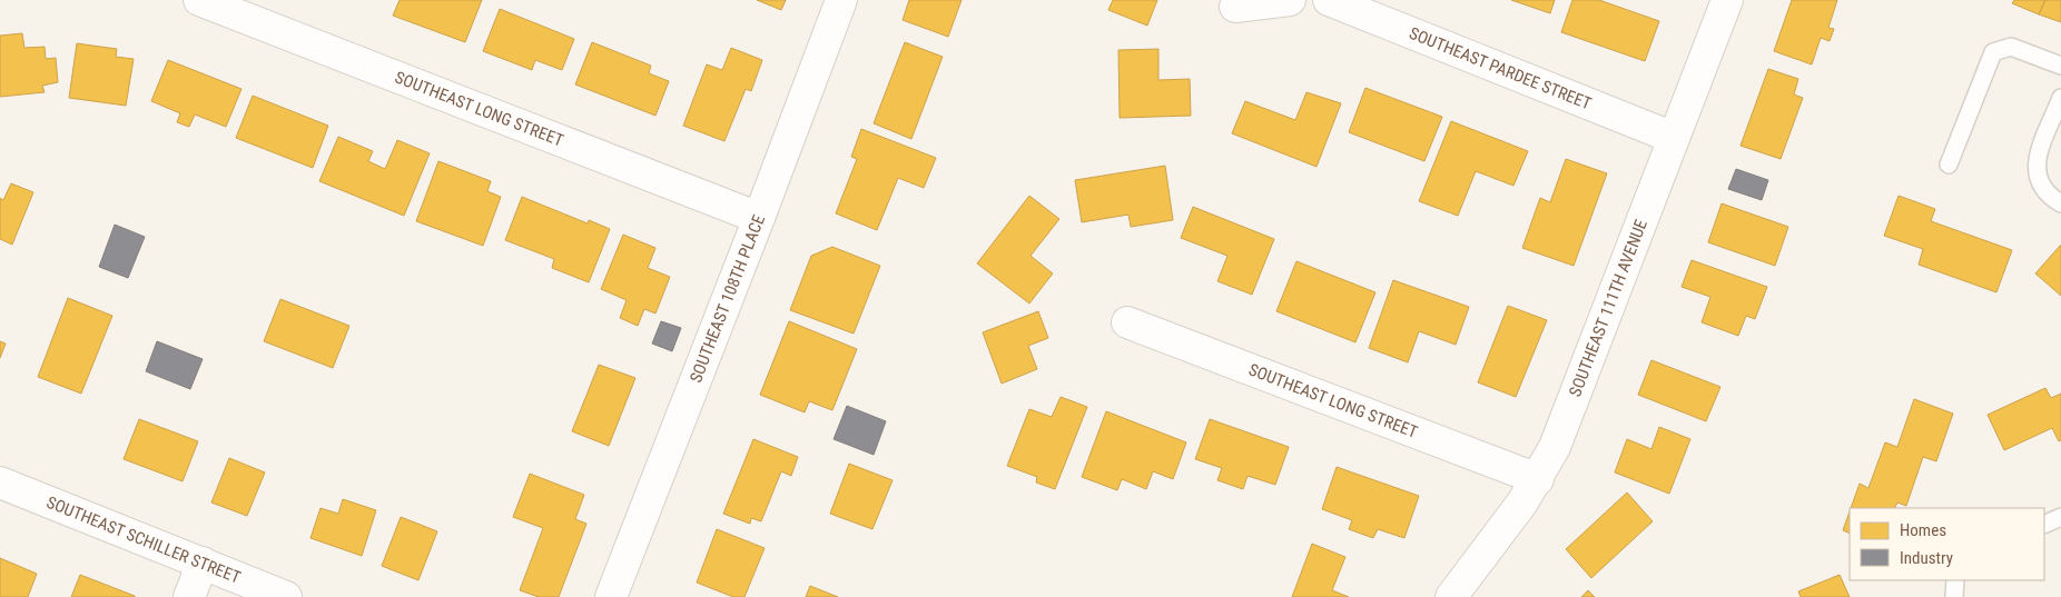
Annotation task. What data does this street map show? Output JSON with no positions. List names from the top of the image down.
{
  "streets": {
    "street": [
      "SOUTHEAST PARDEE STREET",
      "SOUTHEAST LONG STREET",
      "SOUTHEAST 108TH PLACE",
      "SOUTHEAST 111TH AVENUE",
      "SOUTHEAST SCHILLER STREET"
    ]
  },
  "crossings": [
    ["SOUTHEAST PARDEE STREET", "SOUTHEAST 111TH AVENUE"],
    ["SOUTHEAST LONG STREET", "SOUTHEAST 108TH PLACE"],
    ["SOUTHEAST LONG STREET", "SOUTHEAST 111TH AVENUE"]
  ],
  "legend": ["Homes", "Industry"]
}
